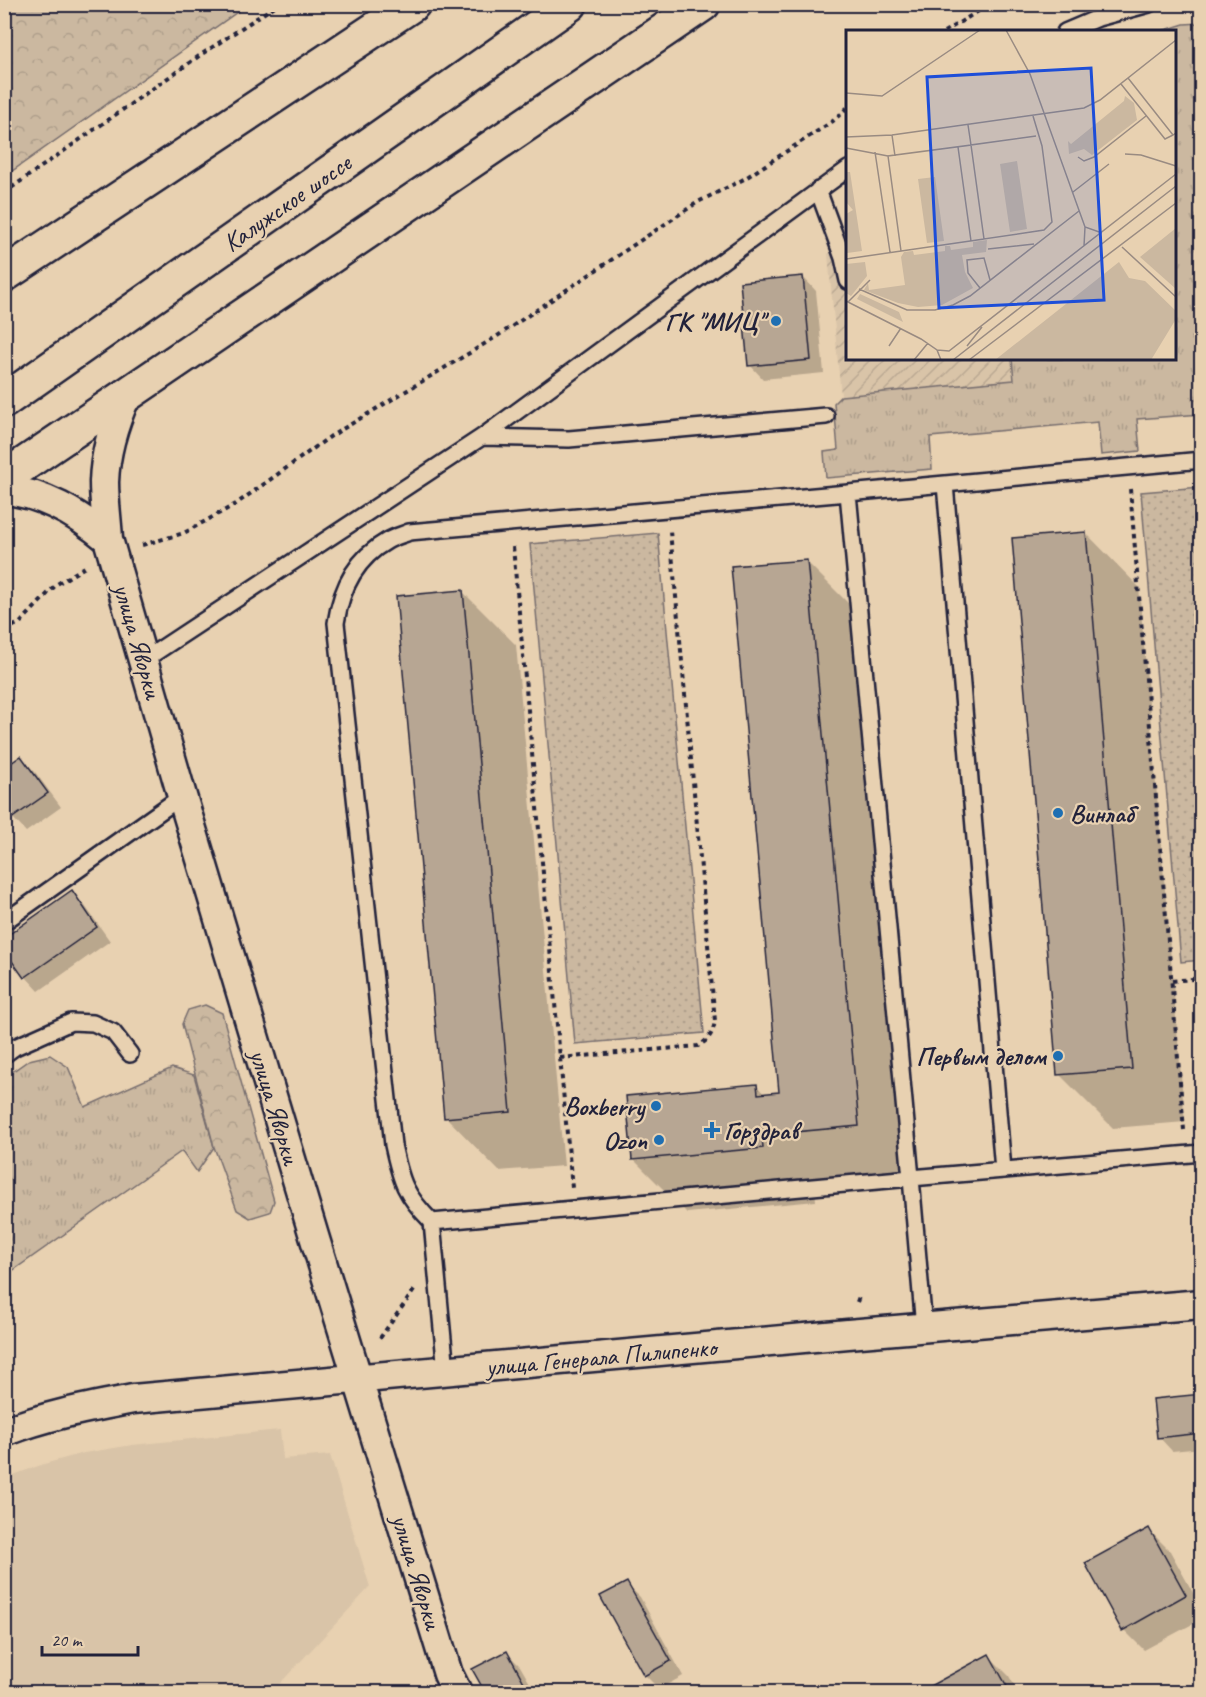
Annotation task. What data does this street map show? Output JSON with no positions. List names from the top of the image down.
{
  "streets": {
    "main road": ["Калужское шоссе"],
    "street": ["улица Яворки", "улица Генерала Пилипенко"]
  },
  "crossings": [
    ["улица Яворки", "улица Генерала Пилипенко"]
  ],
  "places": {
    "other": [
      "ГК \"МИЦ\"",
      "Винлаб",
      "Первым делом",
      "Boxberry",
      "Ozon"
    ],
    "health": ["Горздрав"]
  },
  "scale_bar": "20 m"
}
